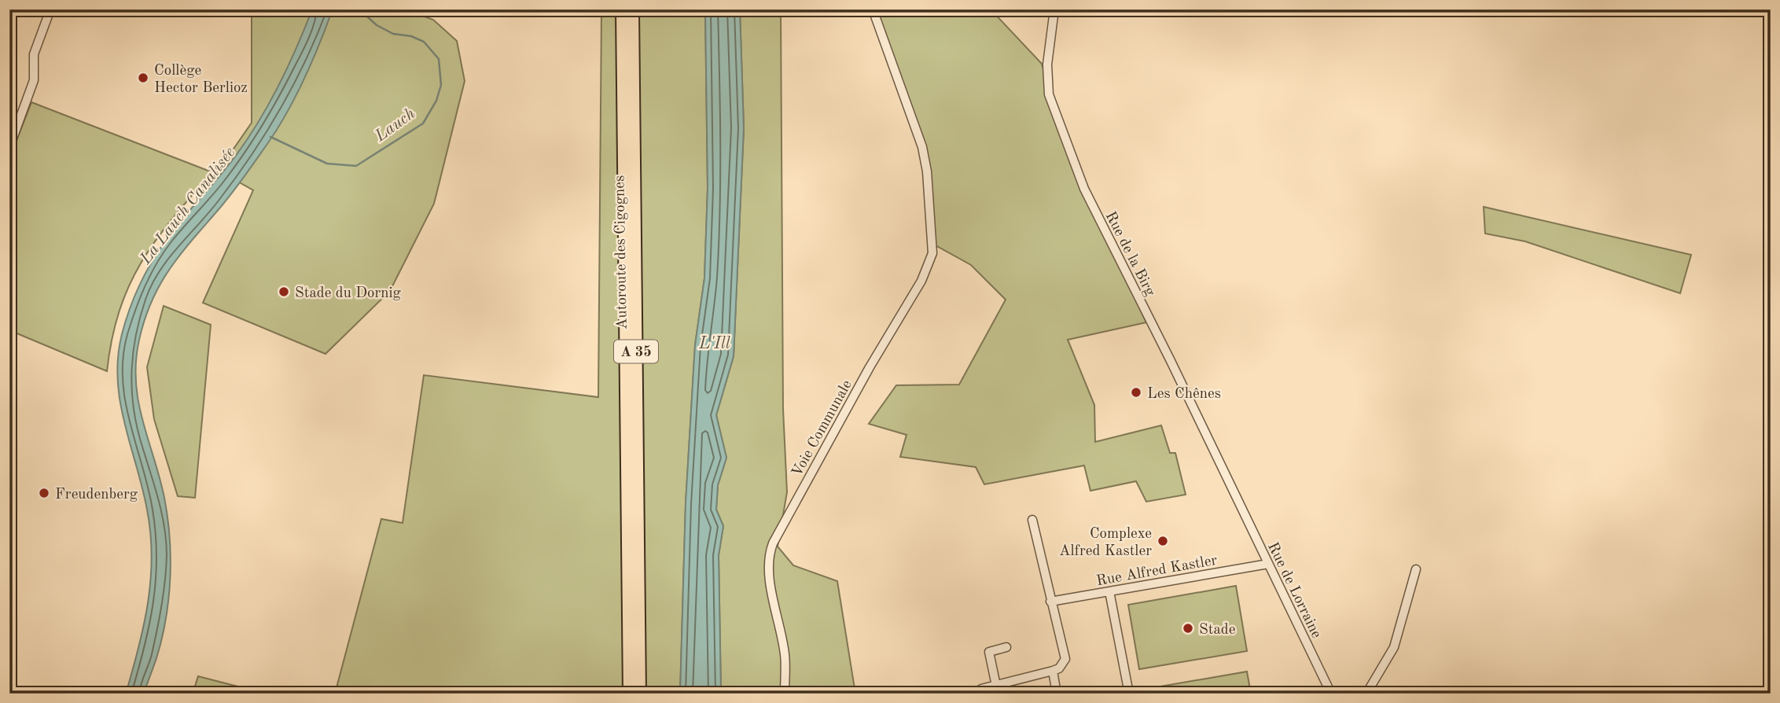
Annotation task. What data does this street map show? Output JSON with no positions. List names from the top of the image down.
{
  "streets": {
    "highway": ["Autoroute des Cigognes", "A 35"],
    "street": [
      "Rue de la Birg",
      "Voie Communale",
      "Rue Alfred Kastler",
      "Rue de Lorraine"
    ]
  },
  "crossings": [
    ["Rue de la Birg", "Rue de Lorraine"],
    ["Rue Alfred Kastler", "Rue de Lorraine"]
  ],
  "water": ["Lauch", "La Lauch Canalisée", "L'Ill"],
  "places": [
    "Collège Hector Berlioz",
    "Stade du Dornig",
    "Les Chênes",
    "Freudenberg",
    "Complexe Alfred Kastler",
    "Stade"
  ]
}
